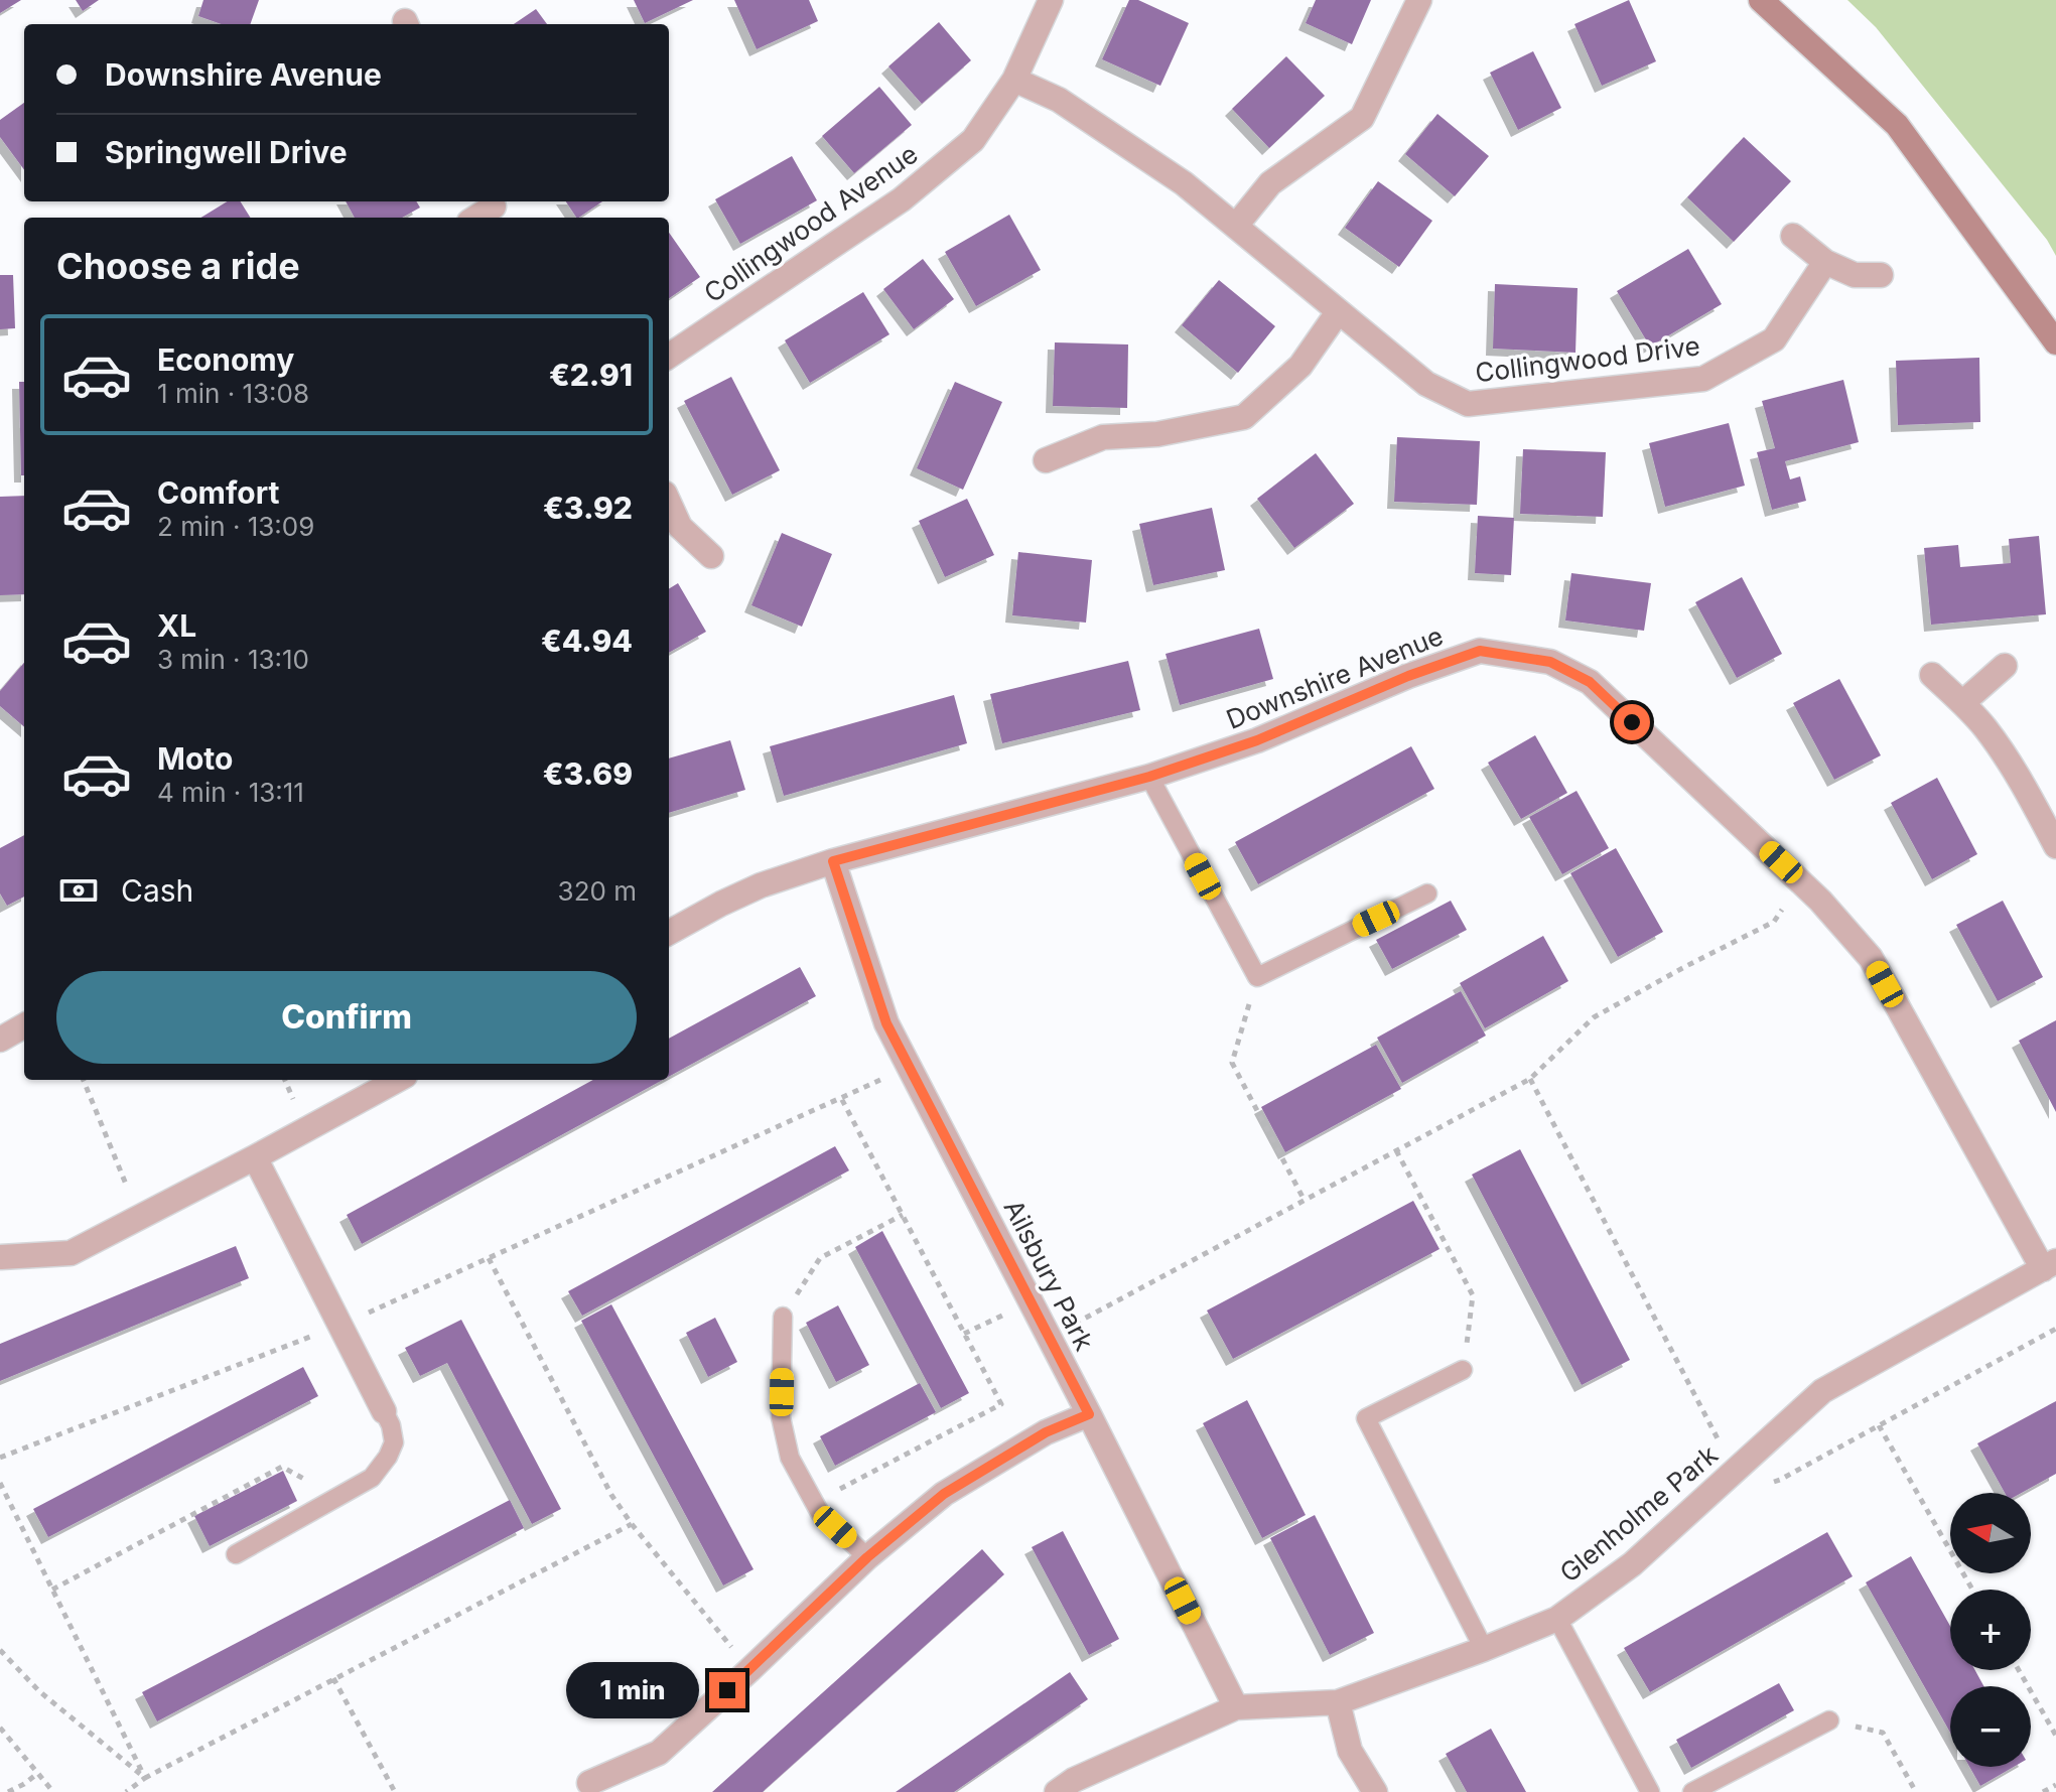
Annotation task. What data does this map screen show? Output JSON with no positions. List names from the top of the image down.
{
  "streets": {
    "street": [
      "Collingwood Avenue",
      "Collingwood Drive",
      "Downshire Avenue",
      "Ailsbury Park",
      "Glenholme Park"
    ]
  },
  "crossings": [
    ["Collingwood Avenue", "Collingwood Drive"],
    ["Downshire Avenue", "Ailsbury Park"],
    ["Downshire Avenue", "Glenholme Park"],
    ["Ailsbury Park", "Glenholme Park"]
  ],
  "north": "left",
  "page": {
    "banner": ["Downshire Avenue", "Springwell Drive"],
    "heading": "Choose a ride",
    "list": [
      {
        "name": "Economy",
        "note": "1 min · 13:08",
        "value": "€2.91"
      },
      {
        "name": "Comfort",
        "note": "2 min · 13:09",
        "value": "€3.92"
      },
      {
        "name": "XL",
        "note": "3 min · 13:10",
        "value": "€4.94"
      },
      {
        "name": "Moto",
        "note": "4 min · 13:11",
        "value": "€3.69"
      }
    ],
    "pay": ["Cash", "320 m"],
    "buttons": "Confirm",
    "map_buttons": ["+", "−"],
    "bubble": "1 min"
  }
}
